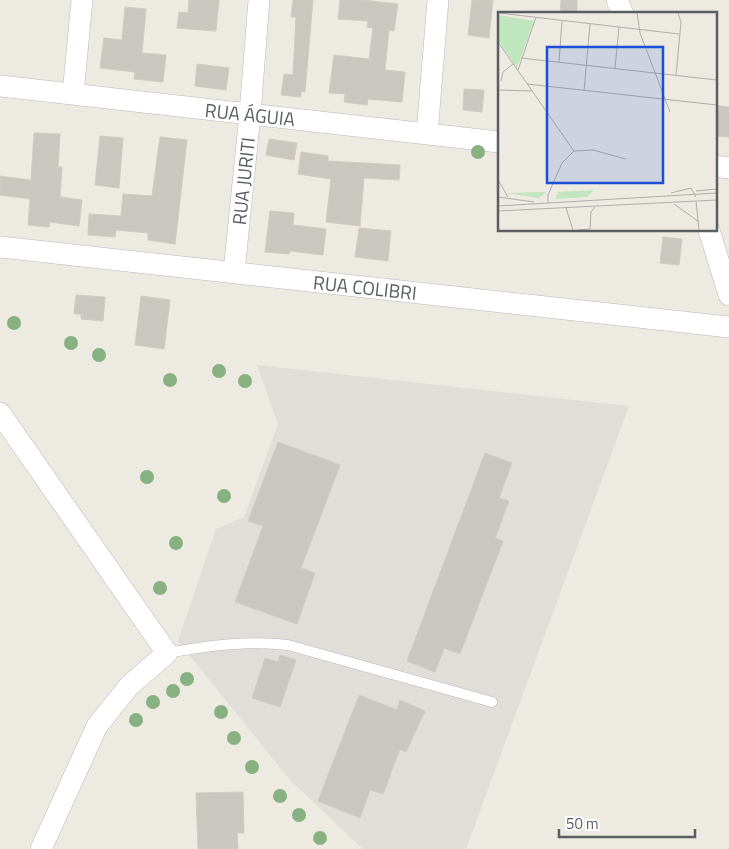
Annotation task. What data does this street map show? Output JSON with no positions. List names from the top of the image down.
{
  "streets": {
    "street": ["RUA ÁGUIA", "RUA JURITI", "RUA COLIBRI"]
  },
  "crossings": [
    ["RUA ÁGUIA", "RUA JURITI"],
    ["RUA JURITI", "RUA COLIBRI"]
  ],
  "scale_bar": "50 m"
}
